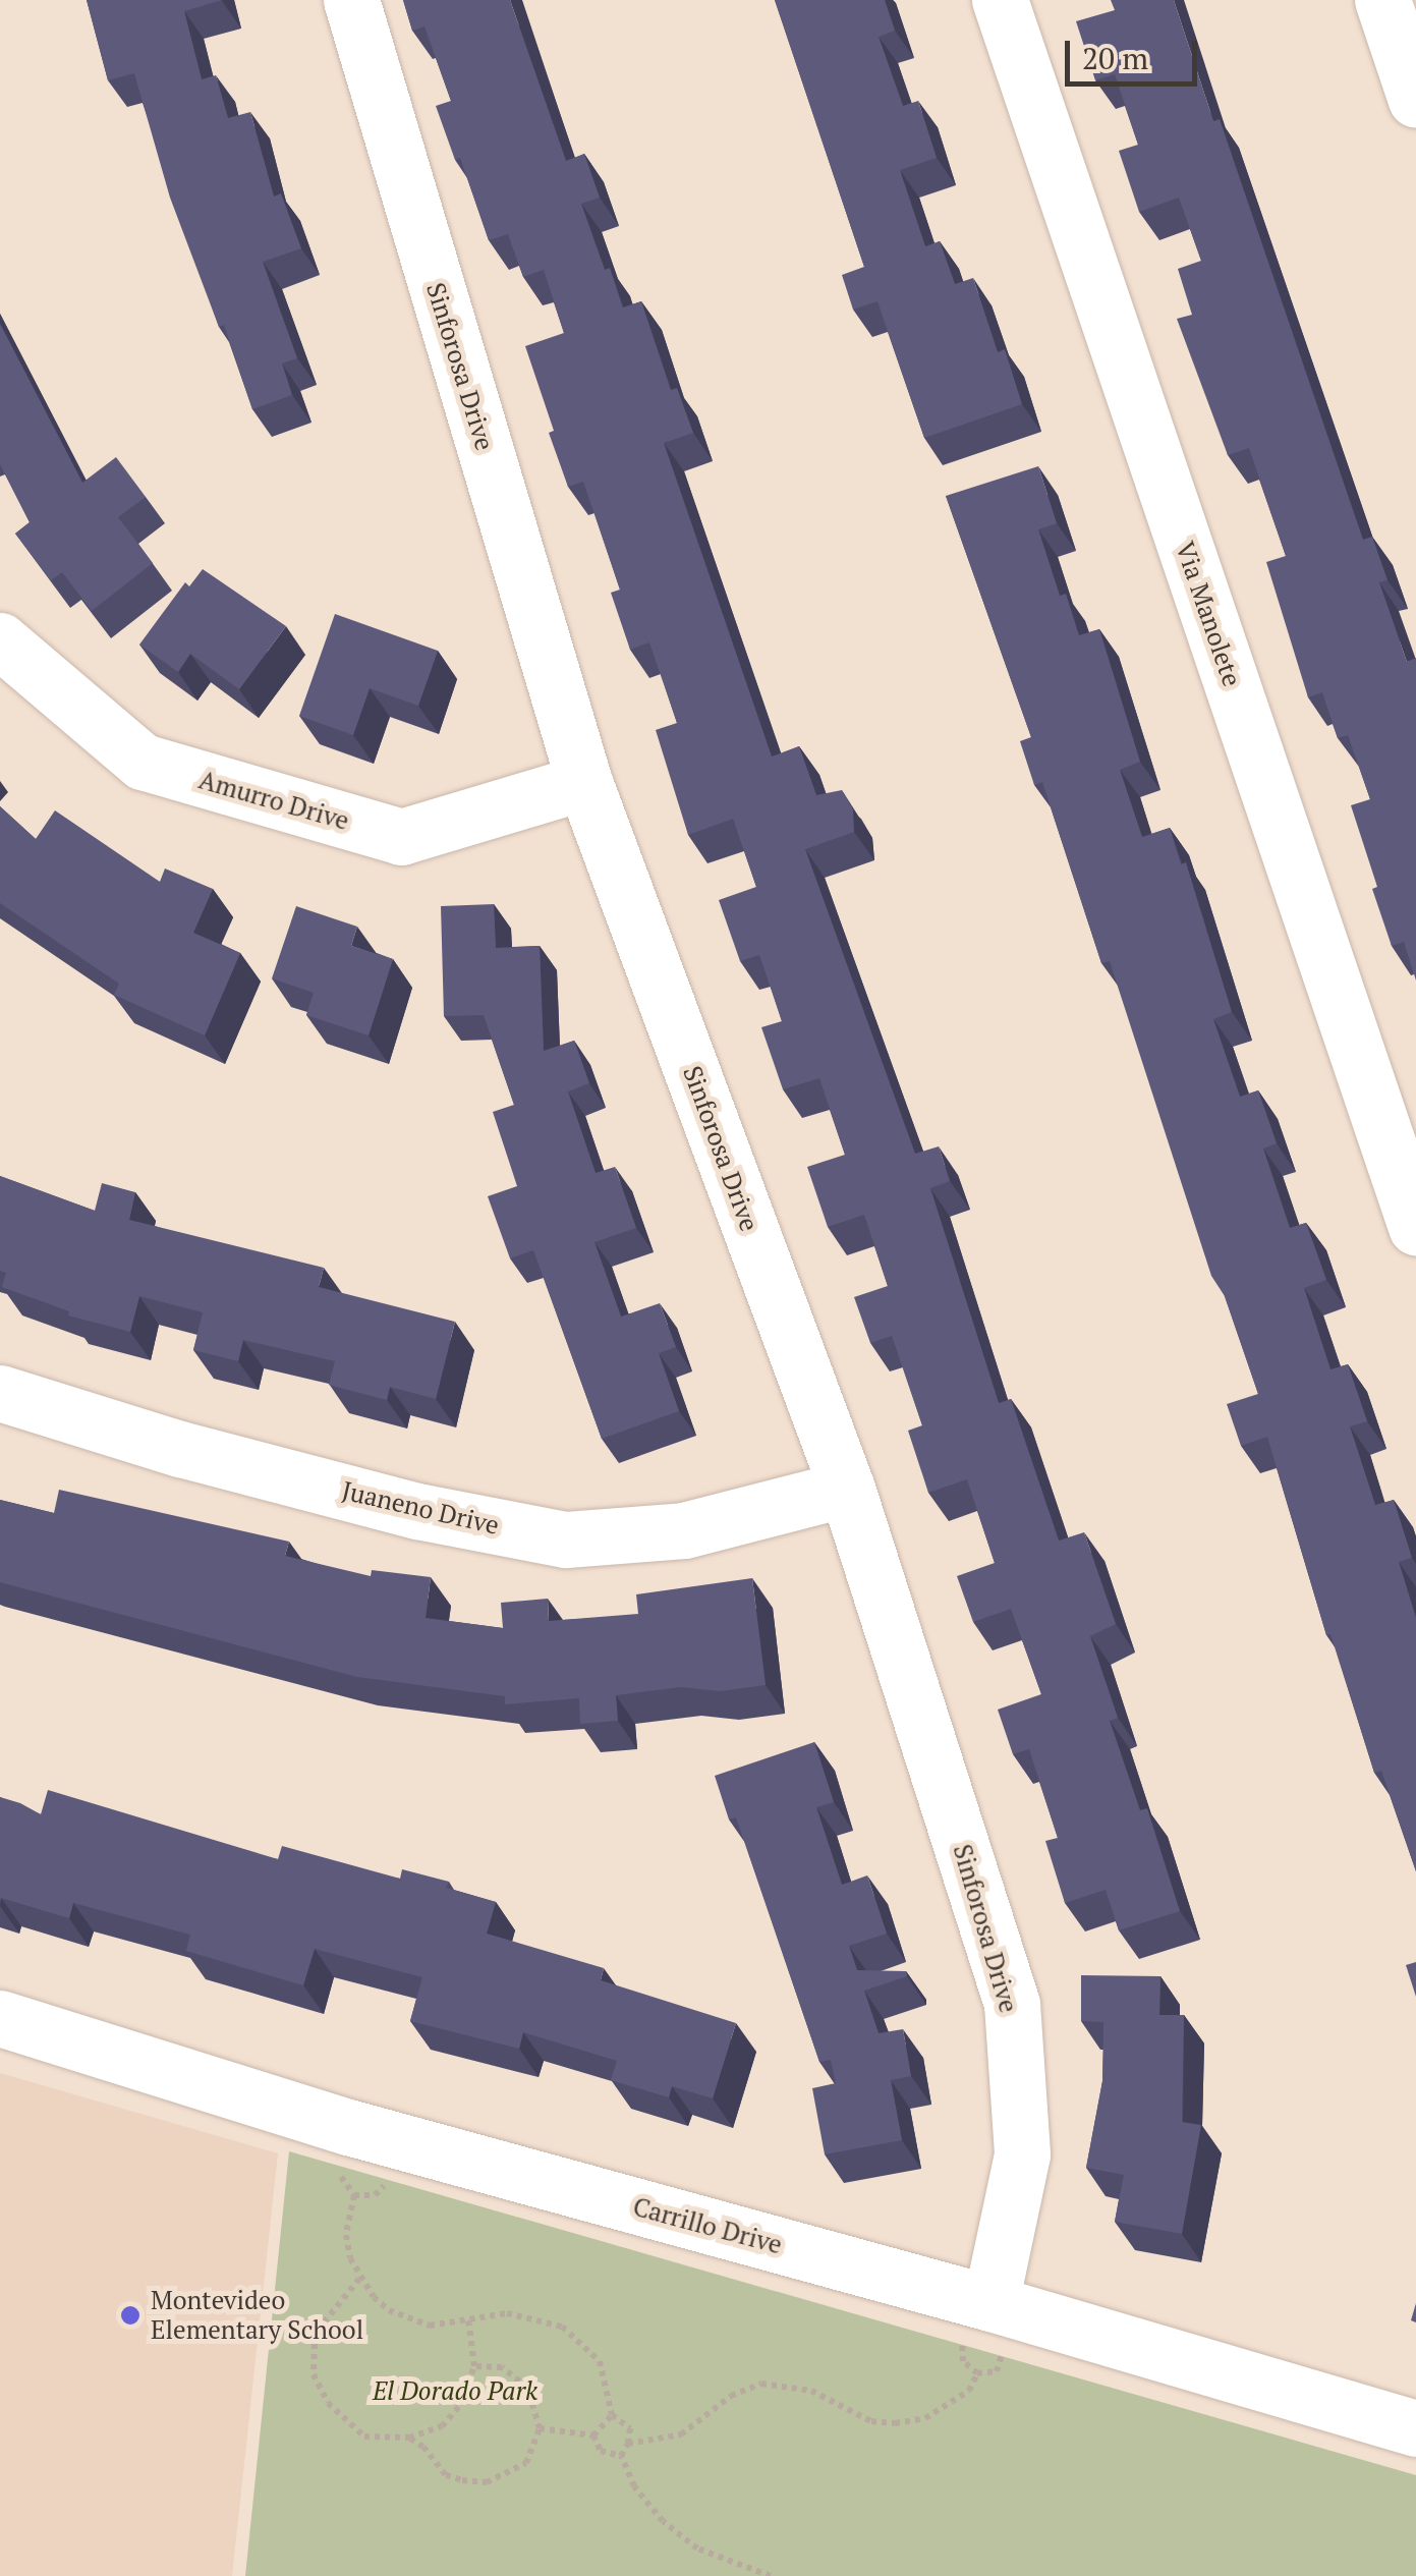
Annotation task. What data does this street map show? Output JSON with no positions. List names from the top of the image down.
{
  "streets": {
    "street": [
      "Sinforosa Drive",
      "Via Manolete",
      "Amurro Drive",
      "Juaneno Drive",
      "Carrillo Drive"
    ]
  },
  "crossings": [
    ["Sinforosa Drive", "Amurro Drive"],
    ["Sinforosa Drive", "Juaneno Drive"],
    ["Sinforosa Drive", "Carrillo Drive"]
  ],
  "parks": ["El Dorado Park"],
  "places": ["Montevideo Elementary School"],
  "scale_bar": "20 m"
}
